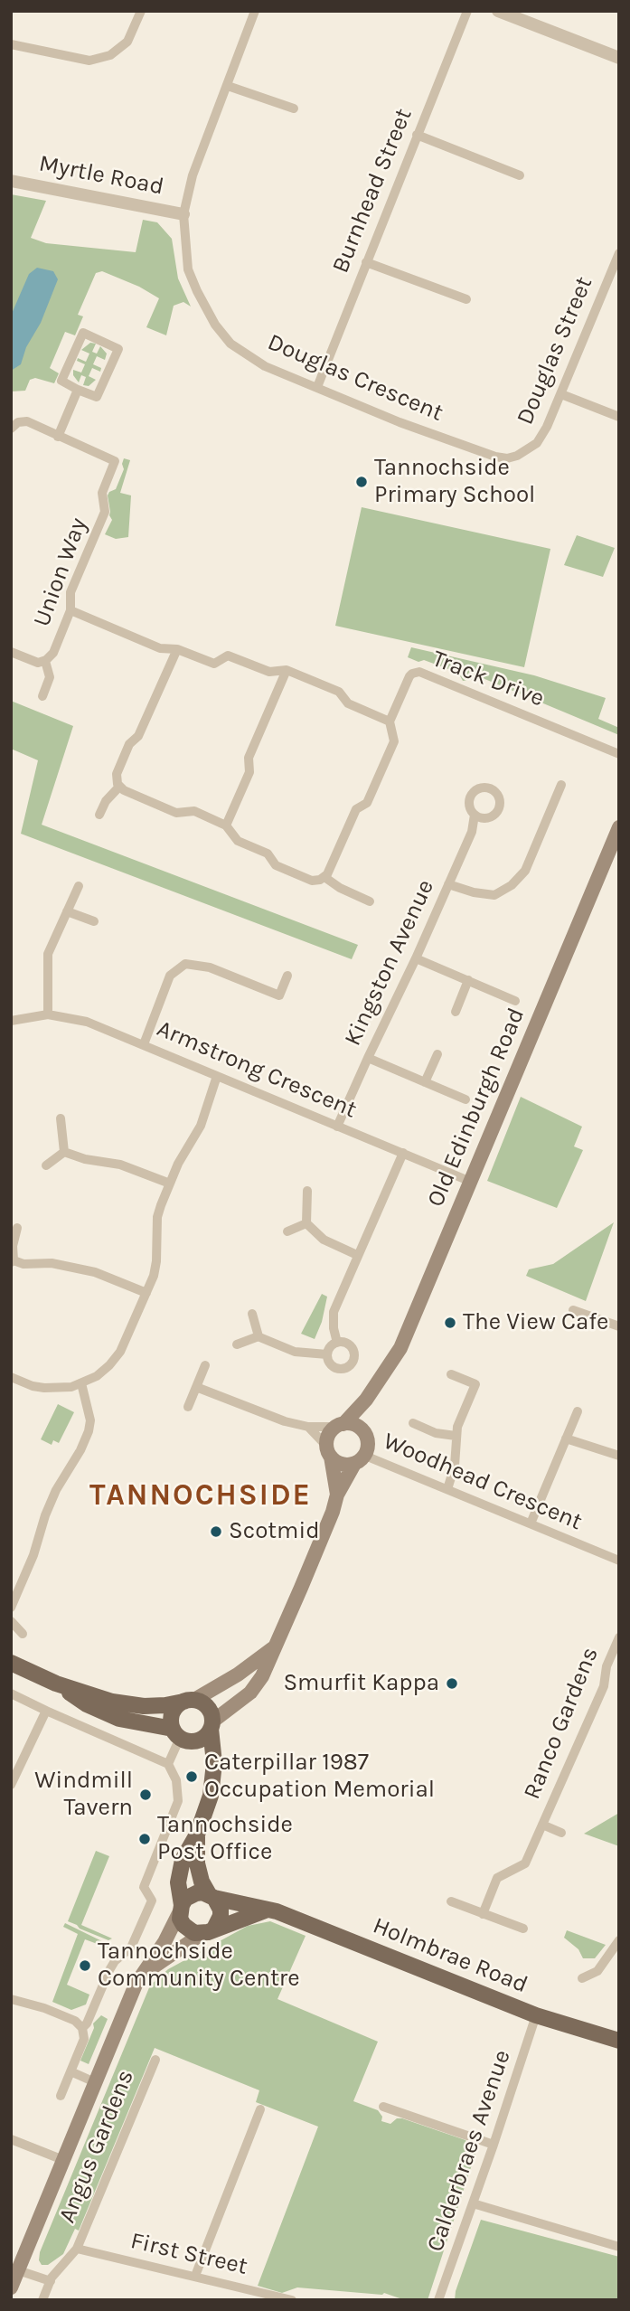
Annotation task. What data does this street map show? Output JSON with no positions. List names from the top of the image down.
{
  "streets": {
    "main road": ["Old Edinburgh Road", "Holmbrae Road"],
    "street": [
      "Myrtle Road",
      "Burnhead Street",
      "Douglas Street",
      "Douglas Crescent",
      "Union Way",
      "Track Drive",
      "Kingston Avenue",
      "Armstrong Crescent",
      "Woodhead Crescent",
      "Ranco Gardens",
      "Angus Gardens",
      "Calderbraes Avenue",
      "First Street"
    ]
  },
  "crossings": [
    ["Myrtle Road", "Douglas Crescent"],
    ["Burnhead Street", "Douglas Crescent"],
    ["Douglas Street", "Douglas Crescent"],
    ["Kingston Avenue", "Armstrong Crescent"],
    ["Armstrong Crescent", "Old Edinburgh Road"],
    ["Old Edinburgh Road", "Woodhead Crescent"],
    ["Holmbrae Road", "Calderbraes Avenue"],
    ["Angus Gardens", "First Street"]
  ],
  "districts": ["TANNOCHSIDE"],
  "places": [
    "Tannochside Primary School",
    "The View Cafe",
    "Scotmid",
    "Smurfit Kappa",
    "Caterpillar 1987 Occupation Memorial",
    "Windmill Tavern",
    "Tannochside Post Office",
    "Tannochside Community Centre"
  ]
}
